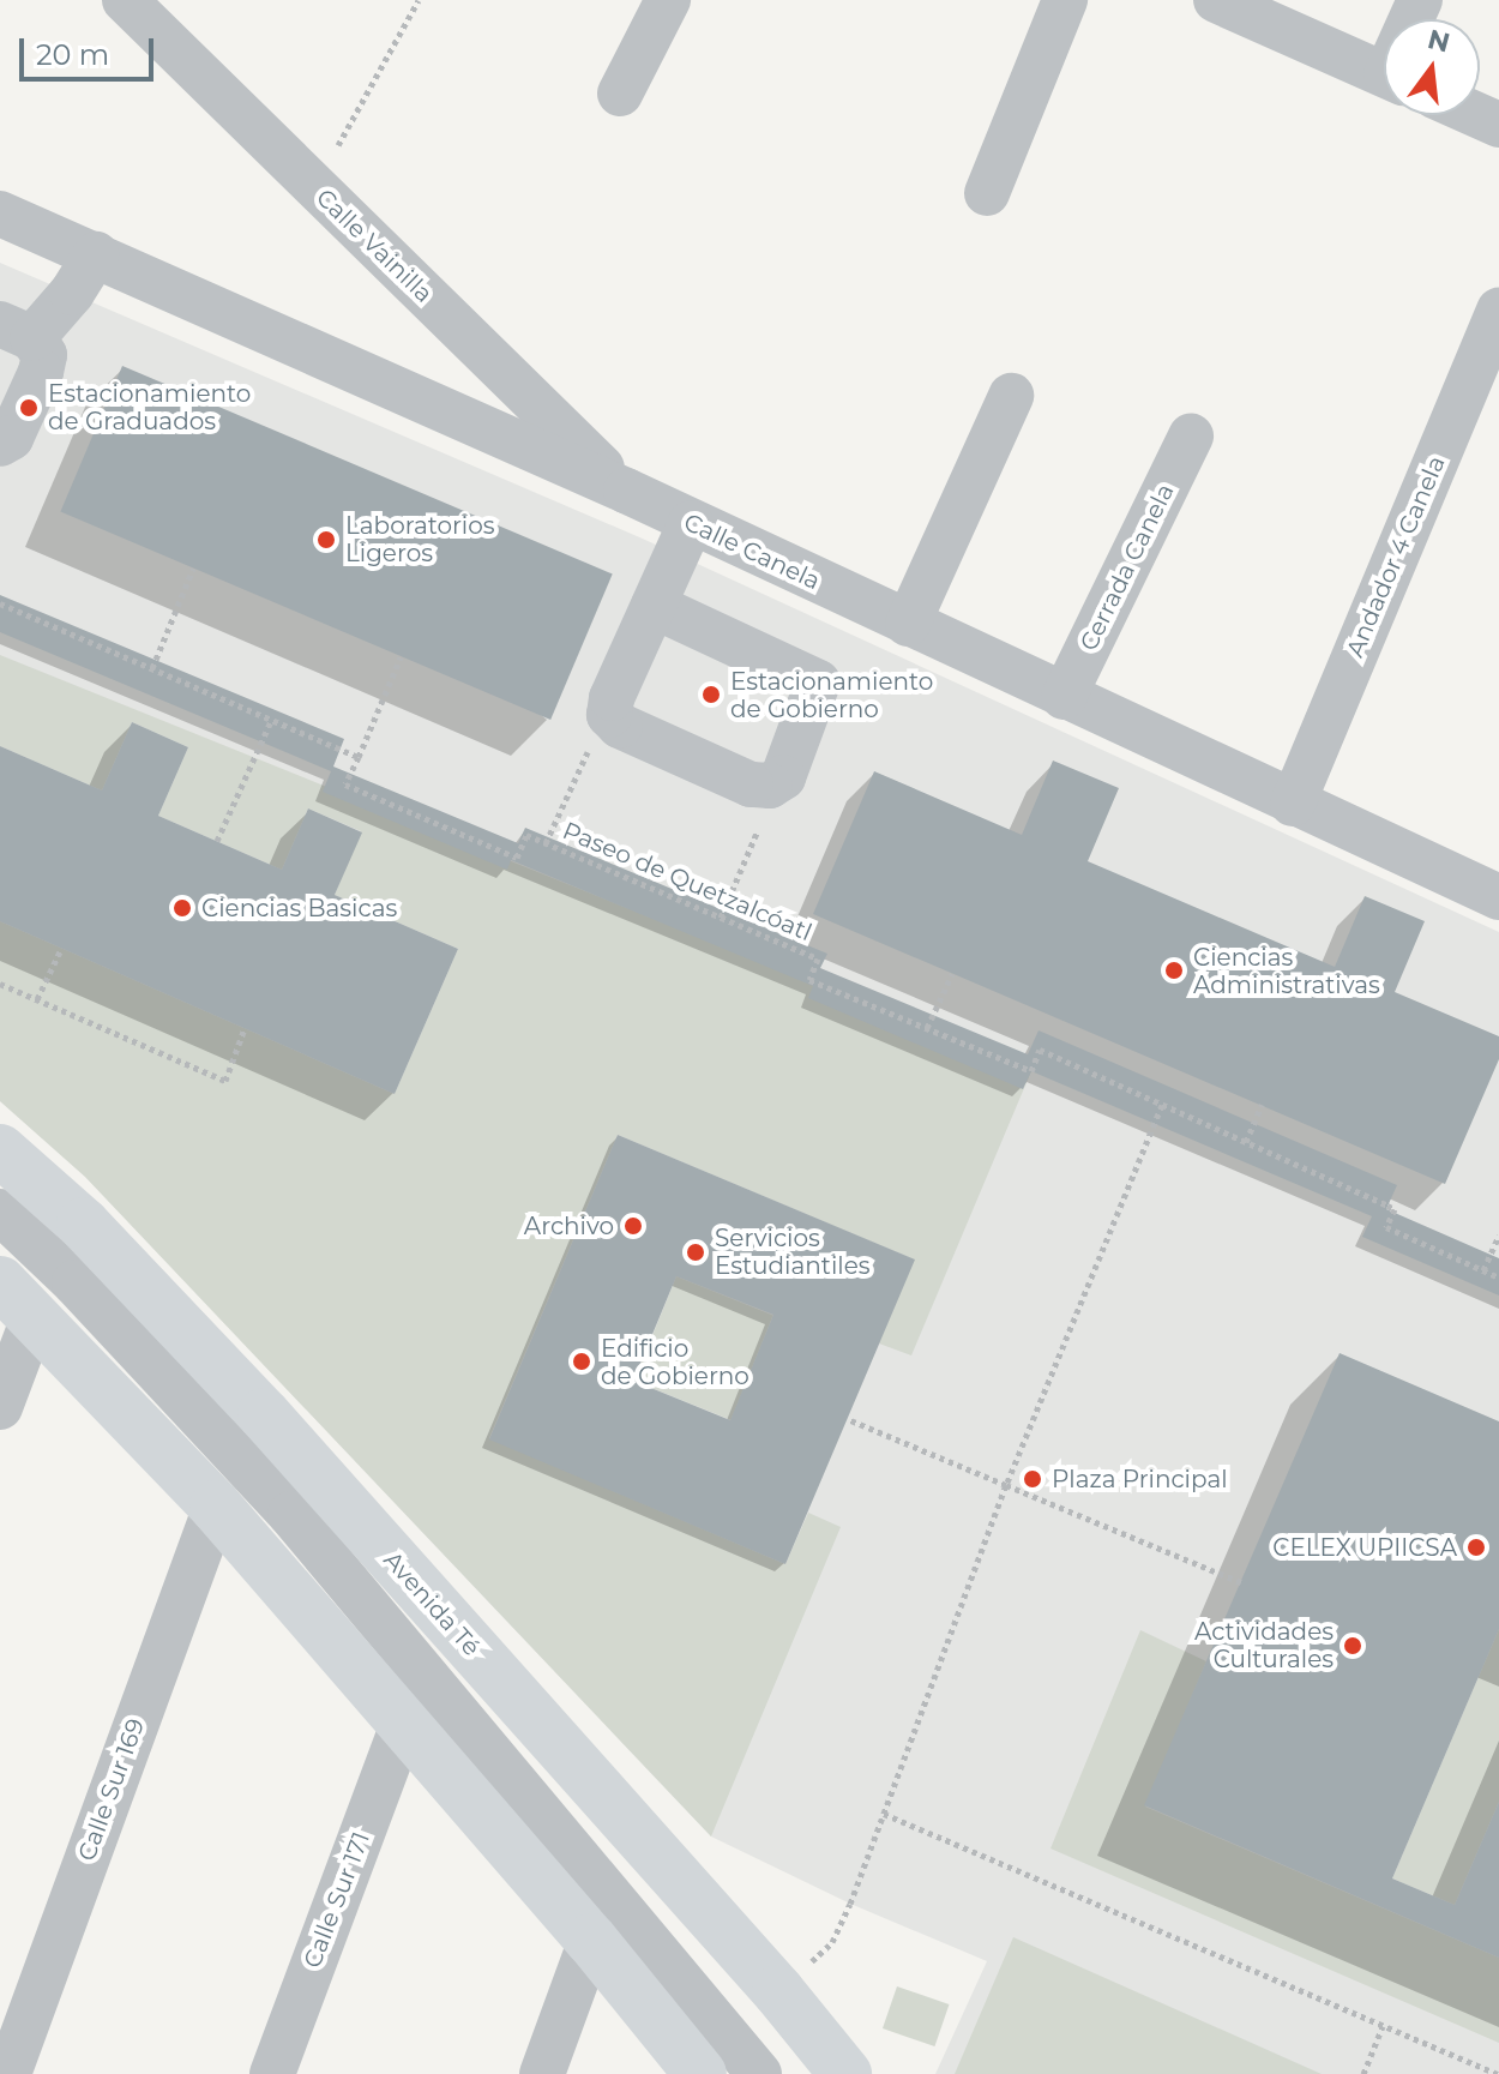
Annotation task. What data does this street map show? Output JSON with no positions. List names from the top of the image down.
{
  "streets": {
    "main road": ["Avenida Té"],
    "street": [
      "Calle Vainilla",
      "Calle Canela",
      "Andador 4 Canela",
      "Cerrada Canela",
      "Calle Sur 169",
      "Calle Sur 171"
    ],
    "path": ["Paseo de Quetzalcóatl"]
  },
  "crossings": [
    ["Calle Vainilla", "Calle Canela"],
    ["Calle Canela", "Andador 4 Canela"],
    ["Calle Canela", "Cerrada Canela"]
  ],
  "places": [
    "Estacionamiento de Graduados",
    "Laboratorios Ligeros",
    "Estacionamiento de Gobierno",
    "Ciencias Basicas",
    "Ciencias Administrativas",
    "Archivo",
    "Servicios Estudiantiles",
    "Edificio de Gobierno",
    "Plaza Principal",
    "CELEX UPIICSA",
    "Actividades Culturales"
  ],
  "scale_bar": "20 m",
  "north": "top"
}
